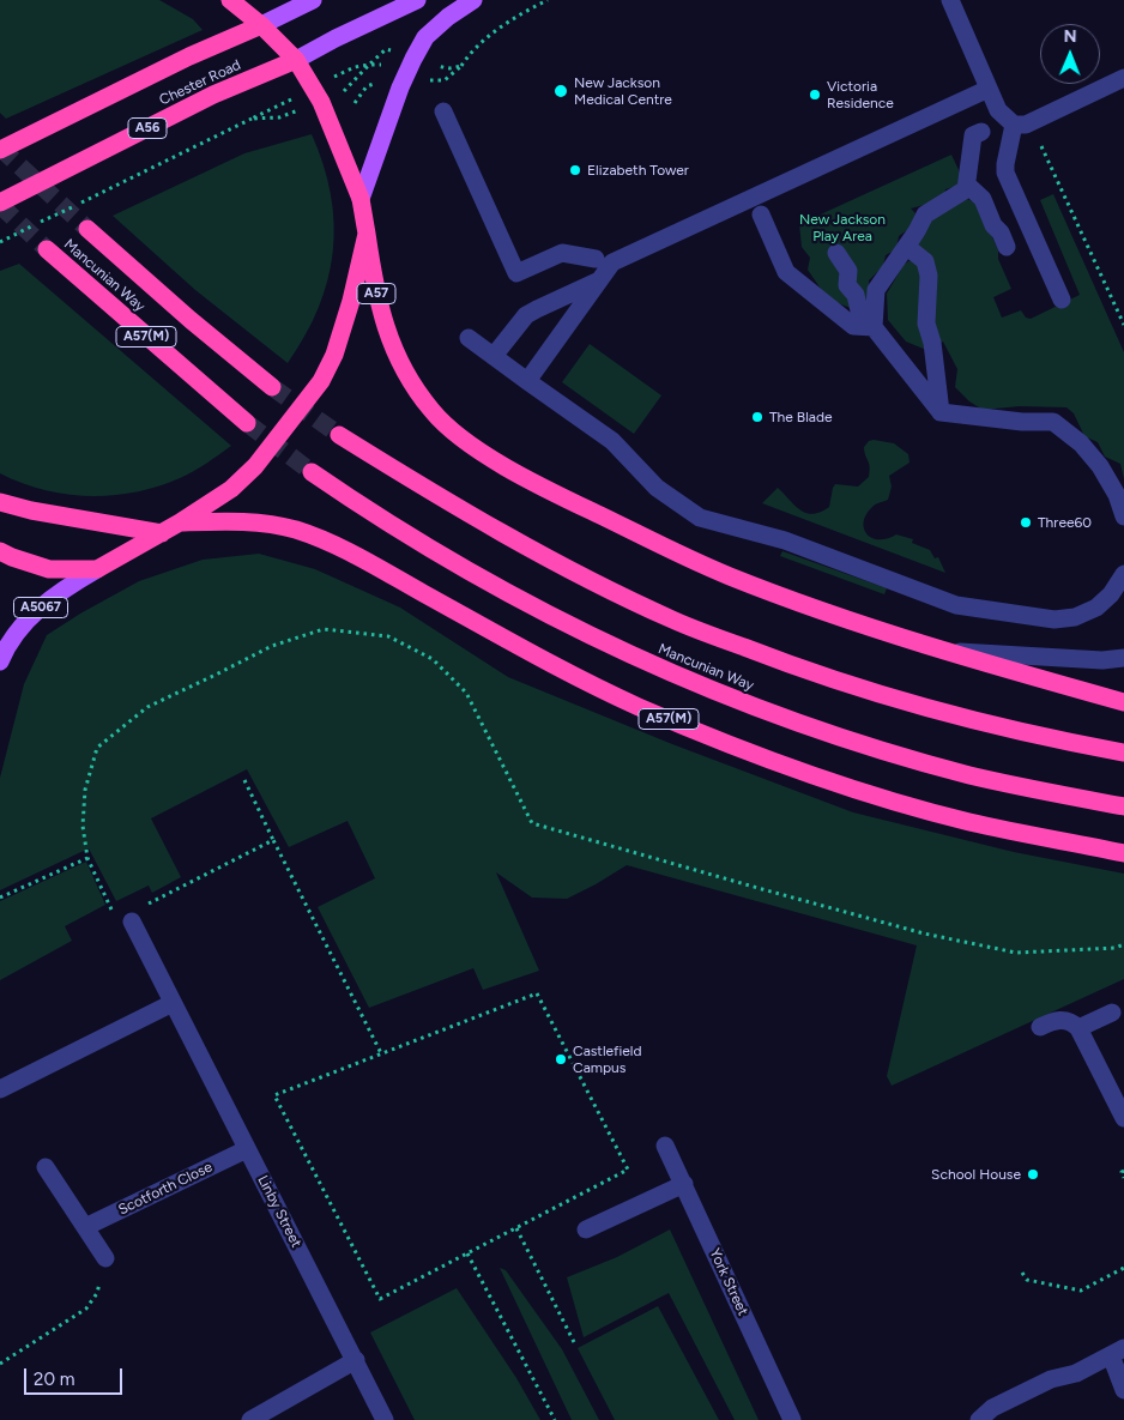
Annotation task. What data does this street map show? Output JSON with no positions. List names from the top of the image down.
{
  "streets": {
    "highway": [
      "Chester Road",
      "A56",
      "Mancunian Way",
      "A57",
      "A57(M)"
    ],
    "main road": ["A5067"],
    "street": ["Scotforth Close", "Linby Street", "York Street"]
  },
  "crossings": [
    ["Scotforth Close", "Linby Street"]
  ],
  "parks": ["New Jackson Play Area"],
  "places": [
    "New Jackson Medical Centre",
    "Victoria Residence",
    "Elizabeth Tower",
    "The Blade",
    "Three60",
    "Castlefield Campus",
    "School House"
  ],
  "scale_bar": "20 m",
  "north": "top"
}
